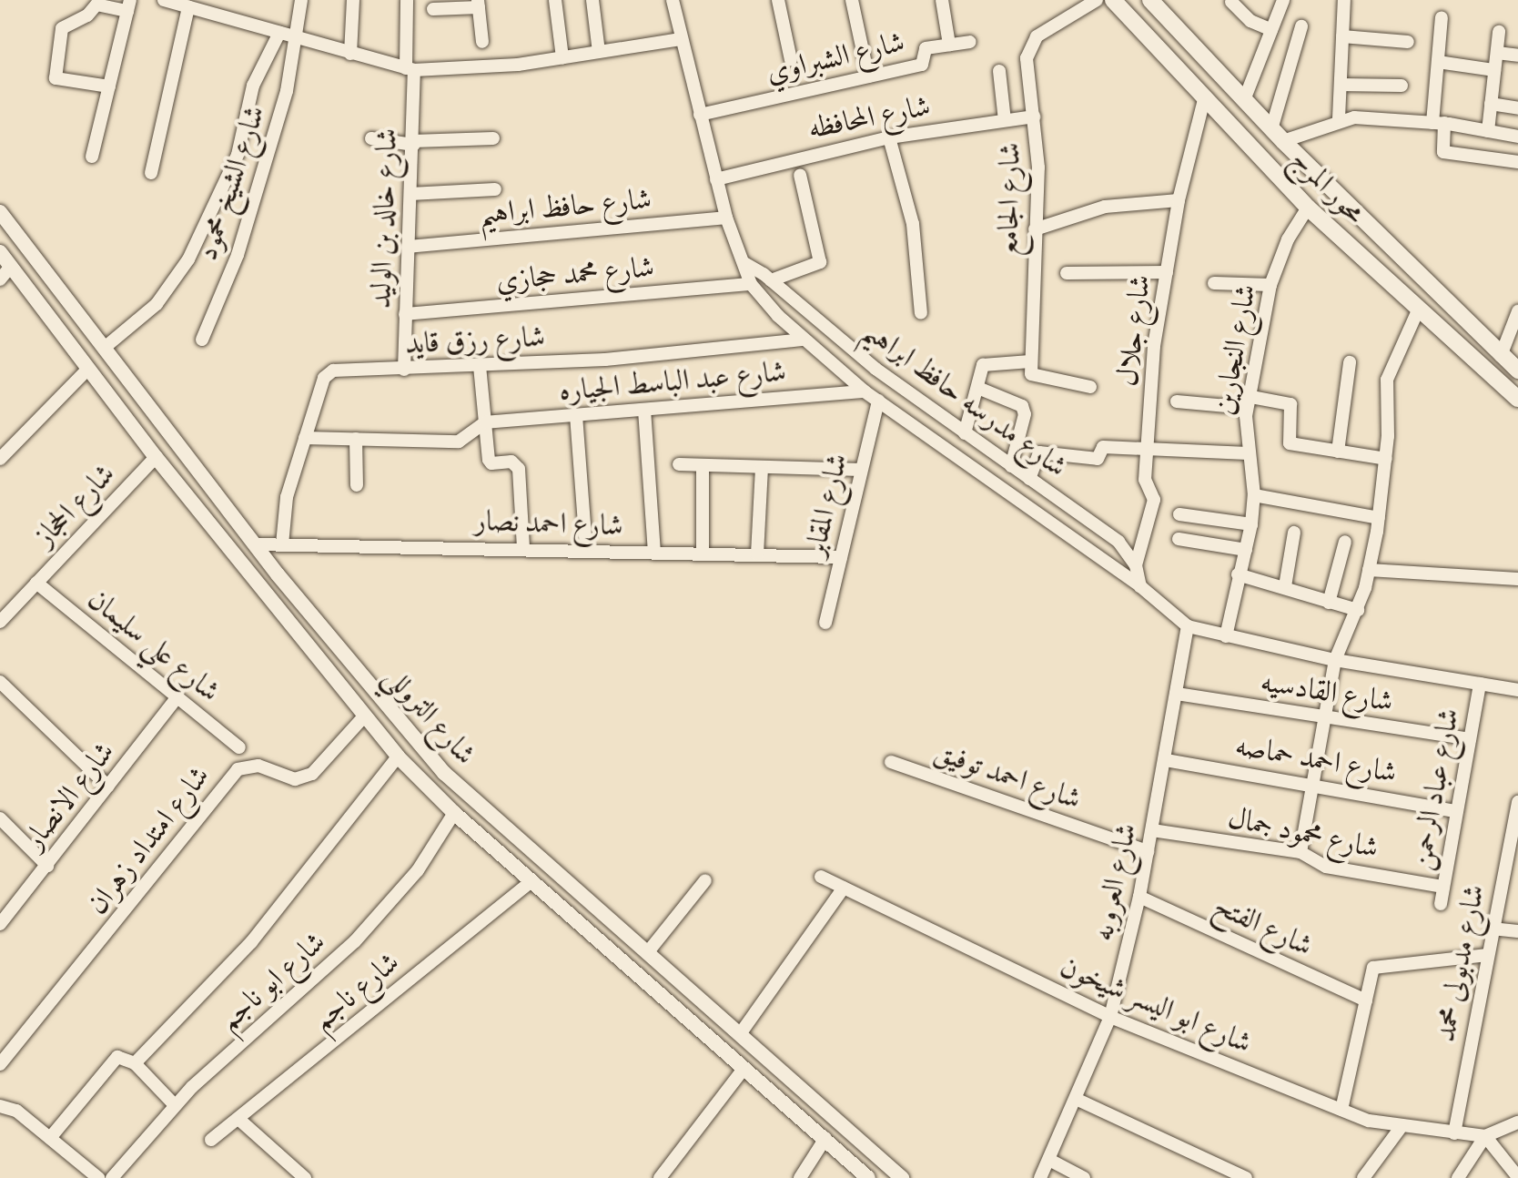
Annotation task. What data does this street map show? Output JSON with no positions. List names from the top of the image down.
{
  "streets": {
    "main road": ["محور المرج"],
    "street": [
      "شارع الشبراوي",
      "شارع المحافظه",
      "شارع الشيخ محمود",
      "شارع الجامع",
      "شارع حافظ ابراهيم",
      "شارع خالد بن الوليد",
      "شارع محمد حجازي",
      "شارع جلال",
      "شارع رزق قايد",
      "شارع النجارين",
      "شارع عبد الباسط الجياره",
      "شارع مدرسه حافظ ابراهيم",
      "شارع الحجاز",
      "شارع المقابر",
      "شارع احمد نصار",
      "شارع علي سليمان",
      "شارع القادسيه",
      "شارع التروللي",
      "شارع احمد حماصه",
      "شارع احمد توفيق",
      "شارع عباد الرحمن",
      "شارع الانصار",
      "شارع محمود جمال",
      "شارع امتداد زهران",
      "شارع العروبه",
      "شارع الفتح",
      "شارع مدبولى محمد",
      "شارع ابو ناجم",
      "شارع ناجم",
      "شارع ابو اليسر شيخون"
    ]
  },
  "crossings": [
    ["شارع الشبراوي", "شارع مدرسه حافظ ابراهيم"],
    ["شارع المحافظه", "شارع الجامع"],
    ["شارع المحافظه", "شارع مدرسه حافظ ابراهيم"],
    ["محور المرج", "شارع جلال"],
    ["محور المرج", "شارع النجارين"],
    ["شارع حافظ ابراهيم", "شارع خالد بن الوليد"],
    ["شارع حافظ ابراهيم", "شارع مدرسه حافظ ابراهيم"],
    ["شارع خالد بن الوليد", "شارع محمد حجازي"],
    ["شارع خالد بن الوليد", "شارع رزق قايد"],
    ["شارع محمد حجازي", "شارع مدرسه حافظ ابراهيم"],
    ["شارع جلال", "شارع مدرسه حافظ ابراهيم"],
    ["شارع رزق قايد", "شارع مدرسه حافظ ابراهيم"],
    ["شارع رزق قايد", "شارع احمد نصار"],
    ["شارع عبد الباسط الجياره", "شارع مدرسه حافظ ابراهيم"],
    ["شارع مدرسه حافظ ابراهيم", "شارع المقابر"],
    ["شارع مدرسه حافظ ابراهيم", "شارع العروبه"],
    ["شارع الحجاز", "شارع علي سليمان"],
    ["شارع الحجاز", "شارع التروللي"],
    ["شارع المقابر", "شارع احمد نصار"],
    ["شارع احمد نصار", "شارع التروللي"],
    ["شارع علي سليمان", "شارع الانصار"],
    ["شارع القادسيه", "شارع عباد الرحمن"],
    ["شارع القادسيه", "شارع العروبه"],
    ["شارع التروللي", "شارع امتداد زهران"],
    ["شارع التروللي", "شارع ابو ناجم"],
    ["شارع التروللي", "شارع ناجم"],
    ["شارع احمد حماصه", "شارع عباد الرحمن"],
    ["شارع احمد حماصه", "شارع العروبه"],
    ["شارع احمد توفيق", "شارع العروبه"],
    ["شارع عباد الرحمن", "شارع محمود جمال"],
    ["شارع محمود جمال", "شارع العروبه"],
    ["شارع العروبه", "شارع الفتح"],
    ["شارع العروبه", "شارع ابو اليسر شيخون"],
    ["شارع مدبولى محمد", "شارع ابو اليسر شيخون"]
  ]
}
